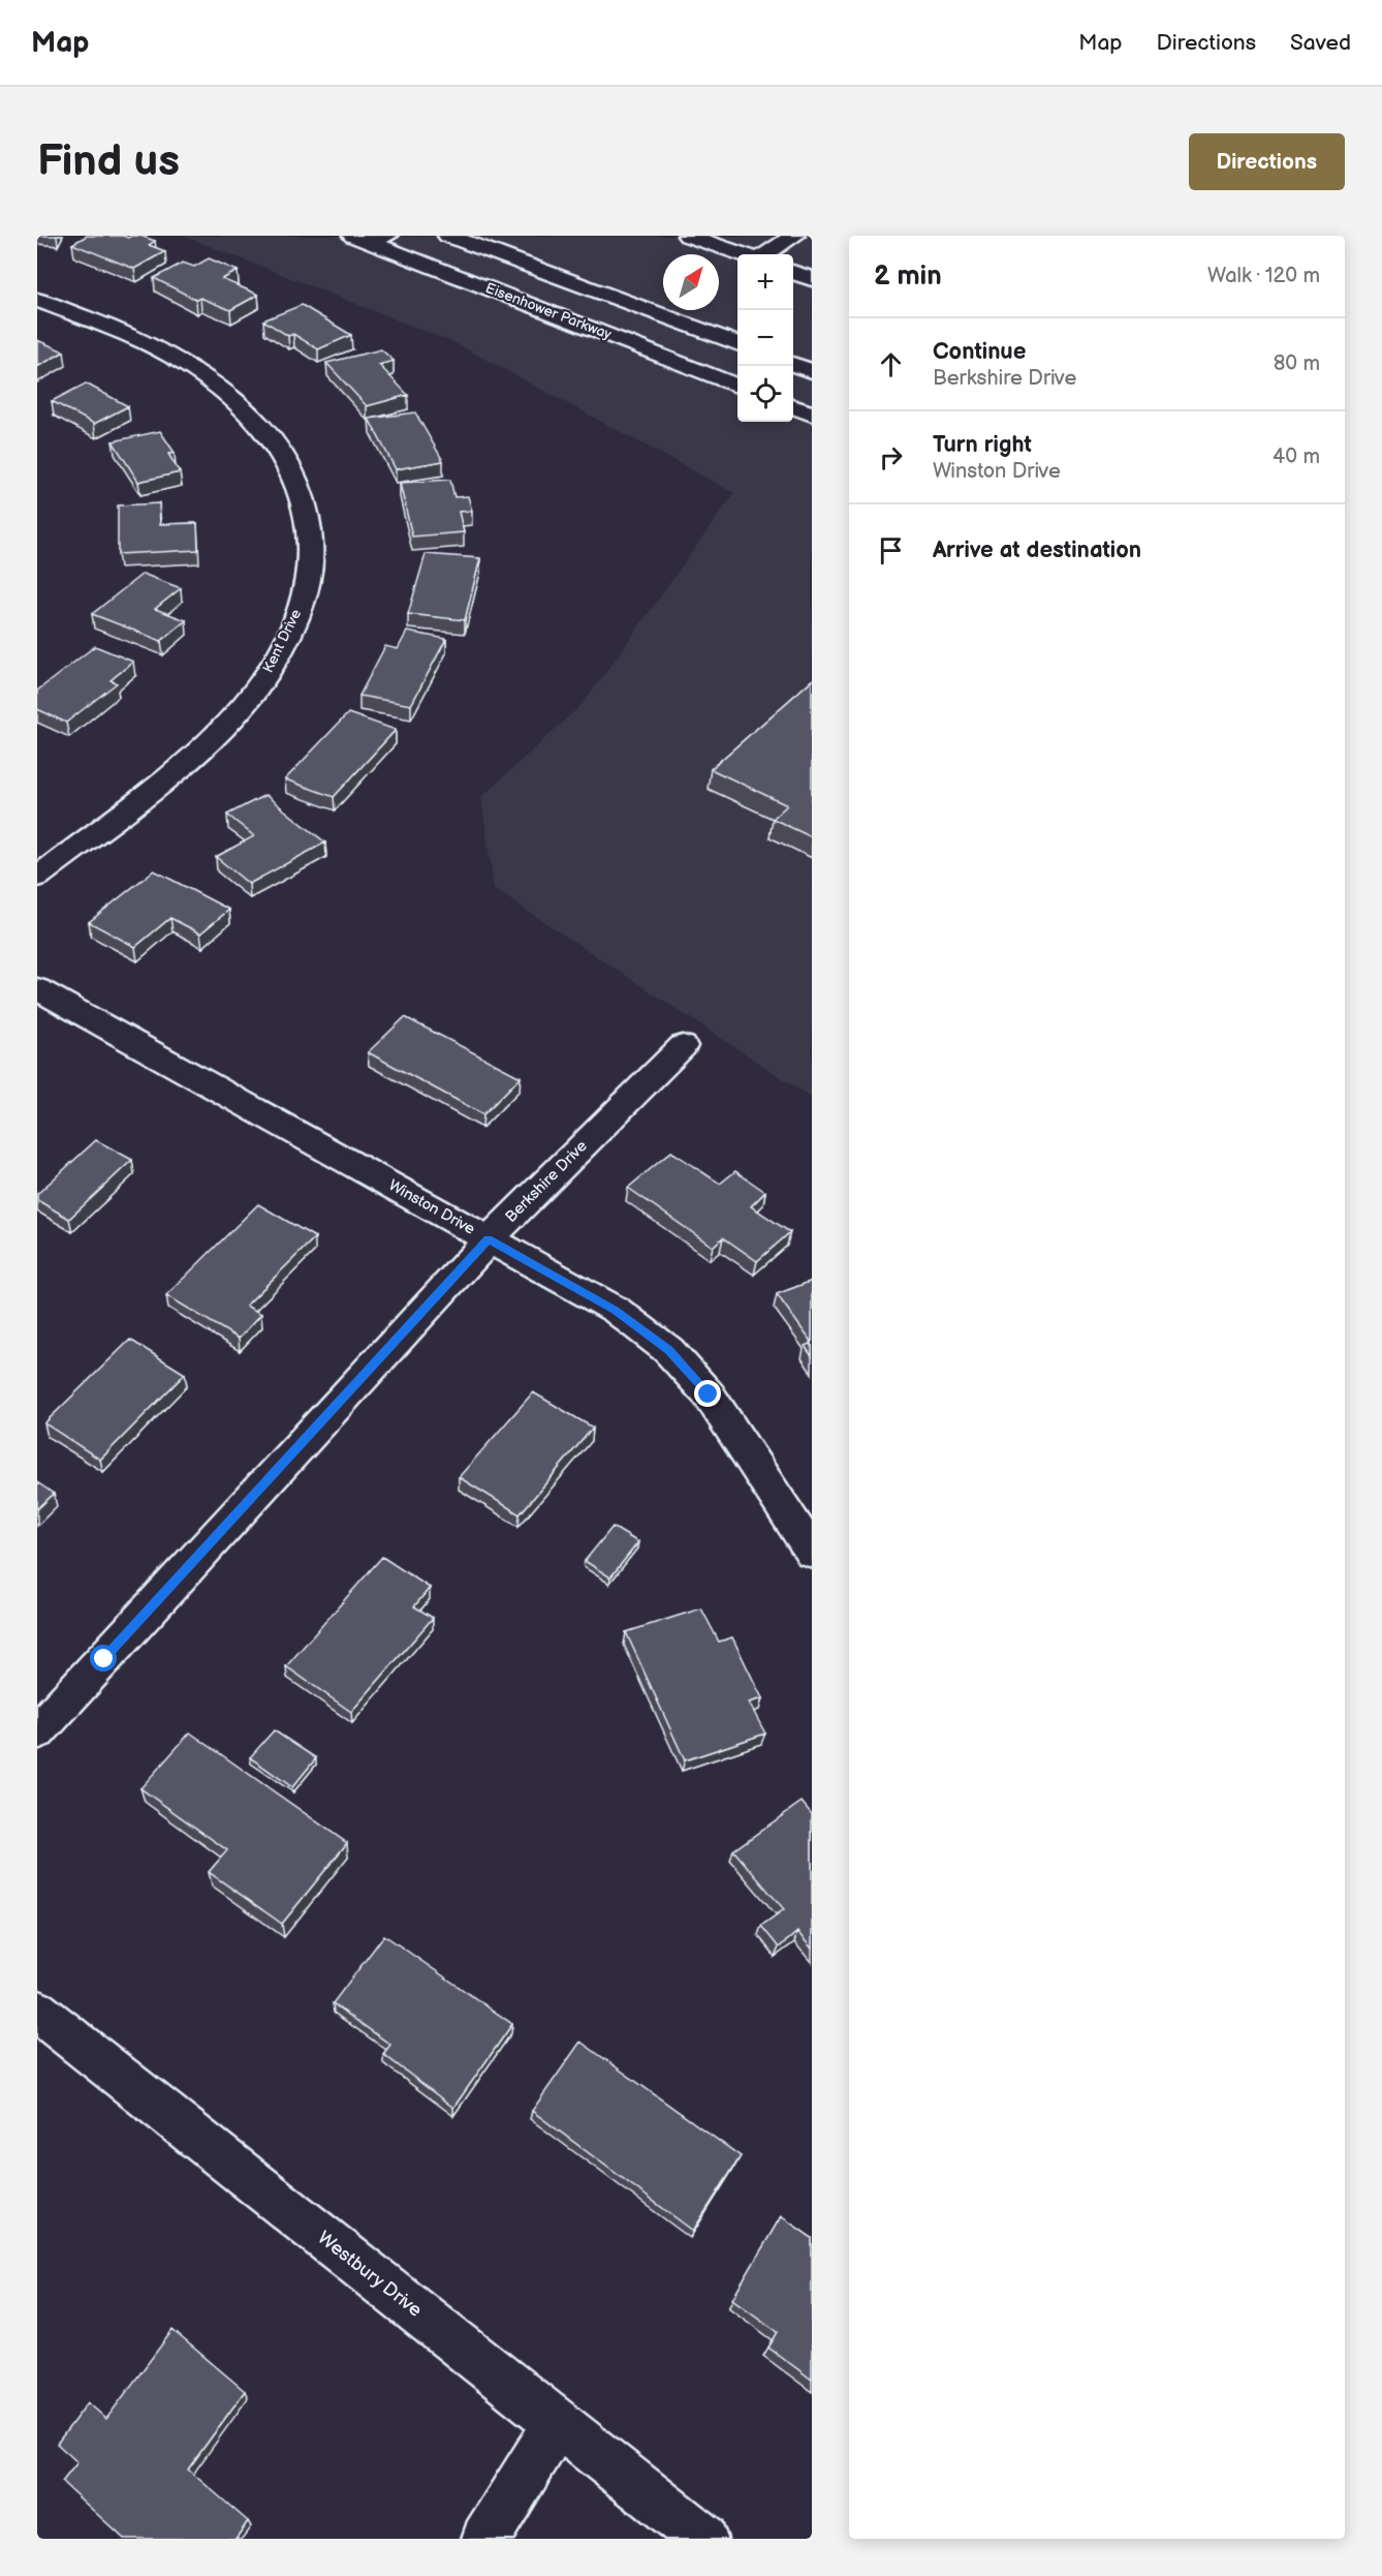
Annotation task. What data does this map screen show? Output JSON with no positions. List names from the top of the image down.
{
  "streets": {
    "street": [
      "Eisenhower Parkway",
      "Kent Drive",
      "Berkshire Drive",
      "Winston Drive",
      "Westbury Drive"
    ]
  },
  "crossings": [
    ["Berkshire Drive", "Winston Drive"]
  ],
  "north": "top right",
  "page": {
    "header": "Map",
    "nav": ["Map", "Directions", "Saved"],
    "buttons": "Directions",
    "title": "Find us",
    "heading": ["2 min", "Walk · 120 m"],
    "map_buttons": ["+", "−"],
    "list": [
      ["Continue", "Berkshire Drive", "80 m"],
      ["Turn right", "Winston Drive", "40 m"],
      "Arrive at destination"
    ]
  }
}
